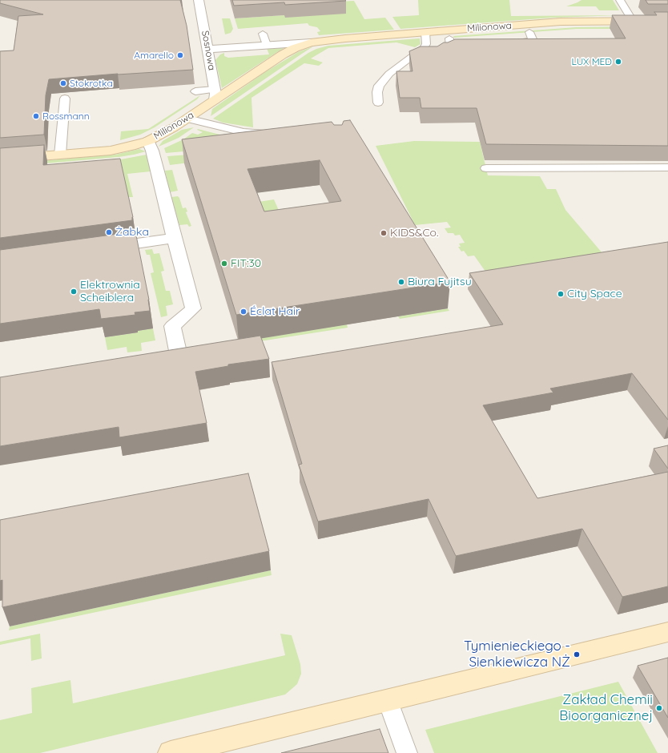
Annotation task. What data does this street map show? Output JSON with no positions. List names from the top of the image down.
{
  "streets": {
    "street": ["Milionowa", "Sosnowa"]
  },
  "crossings": [
    ["Milionowa", "Sosnowa"]
  ],
  "places": [
    "Amarello",
    "LUX MED",
    "Stokrotka",
    "Rossmann",
    "Żabka",
    "KIDS&Co.",
    "FIT:30",
    "Biura Fujitsu",
    "Elektrownia Scheiblera",
    "City Space",
    "Éclat Hair",
    "Tymienieckiego - Sienkiewicza NŻ",
    "Zakład Chemii Bioorganicznej"
  ]
}
